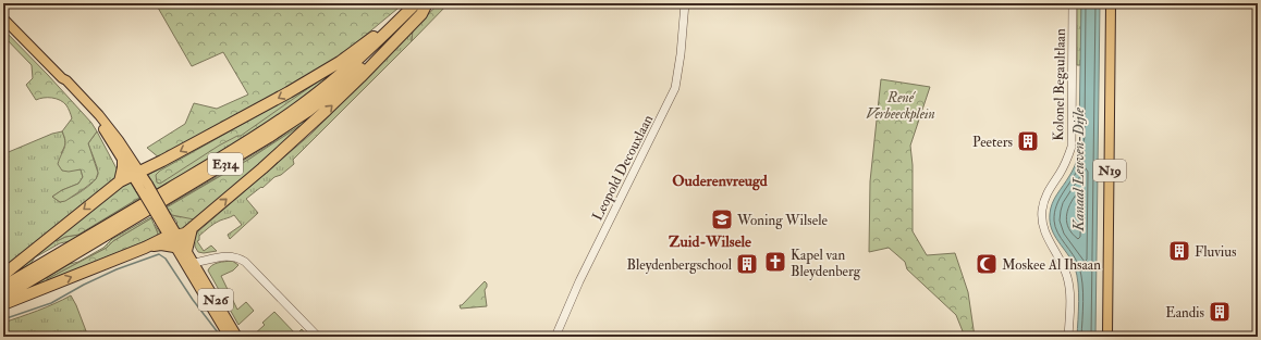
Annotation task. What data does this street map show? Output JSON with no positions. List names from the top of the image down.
{
  "streets": {
    "highway": ["E314"],
    "main road": ["N19", "N26"],
    "street": ["Kolonel Begaultlaan", "Leopold Decouxlaan"]
  },
  "districts": ["Ouderenvreugd", "Zuid-Wilsele"],
  "water": ["Kanaal Leuven-Dijle"],
  "parks": ["René Verbeeckplein"],
  "places": {
    "building": [
      "Peeters",
      "Fluvius",
      "Bleydenbergschool",
      "Eandis"
    ],
    "school or university": ["Woning Wilsele"],
    "church": ["Kapel van Bleydenberg"],
    "mosque": ["Moskee Al Ihsaan"]
  }
}
